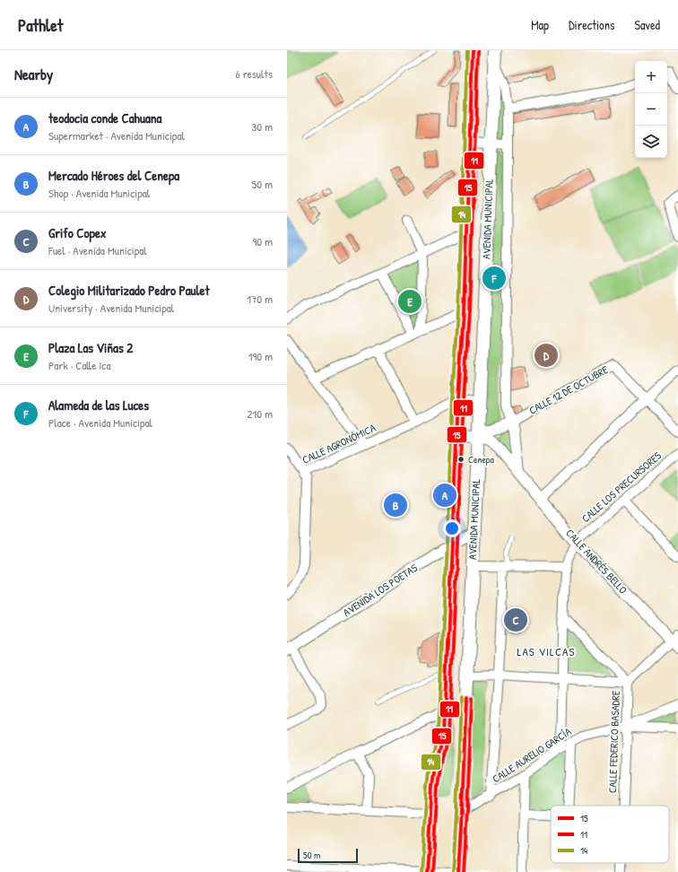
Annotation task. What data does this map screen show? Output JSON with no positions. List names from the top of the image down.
{
  "streets": {
    "main road": ["AVENIDA MUNICIPAL"],
    "street": [
      "CALLE 12 DE OCTUBRE",
      "CALLE AGRONÓMICA",
      "CALLE LOS PRECURSORES",
      "CALLE ANDRÉS BELLO",
      "AVENIDA LOS POETAS",
      "CALLE FEDERICO BASADRE",
      "CALLE AURELIO GARCÍA"
    ]
  },
  "crossings": [
    ["AVENIDA MUNICIPAL", "CALLE 12 DE OCTUBRE"],
    ["AVENIDA MUNICIPAL", "CALLE AGRONÓMICA"],
    ["AVENIDA MUNICIPAL", "CALLE ANDRÉS BELLO"],
    ["AVENIDA MUNICIPAL", "AVENIDA LOS POETAS"],
    ["AVENIDA MUNICIPAL", "CALLE AURELIO GARCÍA"],
    ["CALLE 12 DE OCTUBRE", "CALLE ANDRÉS BELLO"],
    ["CALLE LOS PRECURSORES", "CALLE ANDRÉS BELLO"],
    ["CALLE LOS PRECURSORES", "CALLE AURELIO GARCÍA"],
    ["CALLE ANDRÉS BELLO", "CALLE FEDERICO BASADRE"],
    ["CALLE FEDERICO BASADRE", "CALLE AURELIO GARCÍA"]
  ],
  "districts": ["LAS VILCAS"],
  "places": ["Cenepa"],
  "lines": ["transit line 15", "transit line 11", "transit line 14"],
  "legend": ["15", "11", "14"],
  "scale_bar": "50 m",
  "page": {
    "header": "Pathlet",
    "nav": ["Map", "Directions", "Saved"],
    "heading": ["Nearby", "6 results"],
    "map_buttons": ["+", "−"],
    "list": [
      {
        "mark": "A",
        "name": "teodocia conde Cahuana",
        "note": "Supermarket · Avenida Municipal",
        "value": "30 m"
      },
      {
        "mark": "B",
        "name": "Mercado Héroes del Cenepa",
        "note": "Shop · Avenida Municipal",
        "value": "50 m"
      },
      {
        "mark": "C",
        "name": "Grifo Copex",
        "note": "Fuel · Avenida Municipal",
        "value": "90 m"
      },
      {
        "mark": "D",
        "name": "Colegio Militarizado Pedro Paulet",
        "note": "University · Avenida Municipal",
        "value": "170 m"
      },
      {
        "mark": "E",
        "name": "Plaza Las Viñas 2",
        "note": "Park · Calle Ica",
        "value": "190 m"
      },
      {
        "mark": "F",
        "name": "Alameda de las Luces",
        "note": "Place · Avenida Municipal",
        "value": "210 m"
      }
    ],
    "pins": [
      "F",
      "E",
      "D",
      "A",
      "B",
      "C"
    ],
    "scale": "50 m"
  }
}
